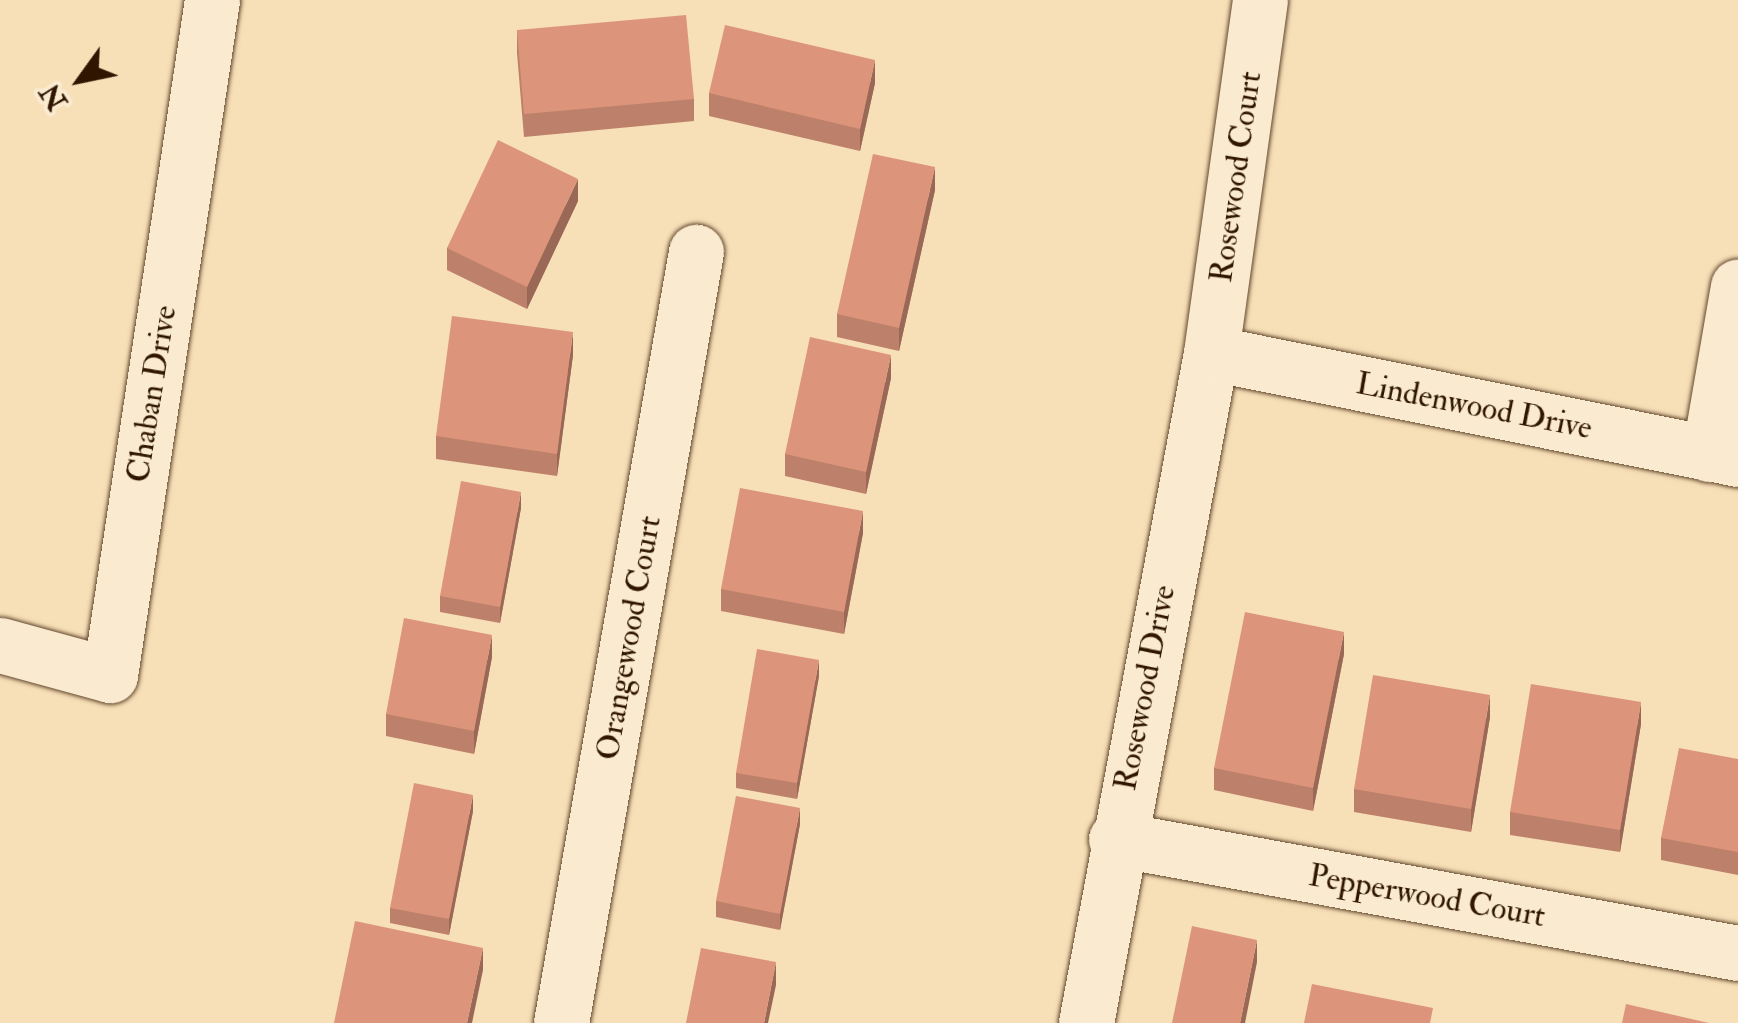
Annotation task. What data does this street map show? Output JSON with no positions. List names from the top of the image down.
{
  "streets": {
    "street": [
      "Rosewood Court",
      "Chaban Drive",
      "Lindenwood Drive",
      "Orangewood Court",
      "Rosewood Drive",
      "Pepperwood Court"
    ]
  },
  "crossings": [
    ["Rosewood Court", "Lindenwood Drive"],
    ["Rosewood Court", "Rosewood Drive"],
    ["Lindenwood Drive", "Rosewood Drive"],
    ["Rosewood Drive", "Pepperwood Court"]
  ],
  "north": "bottom left"
}
